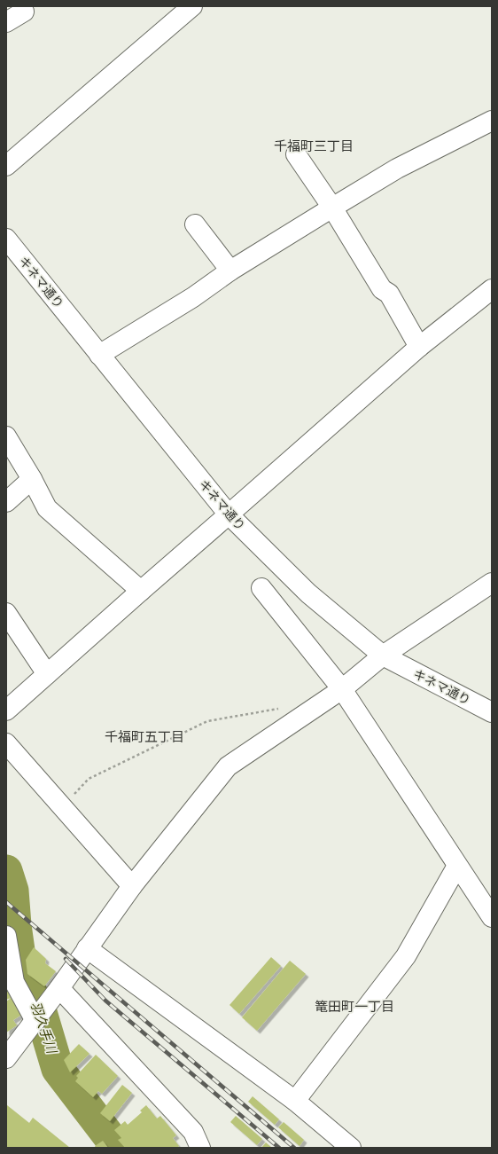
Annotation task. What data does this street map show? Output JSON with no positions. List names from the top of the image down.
{
  "streets": {
    "street": ["キネマ通り"]
  },
  "districts": ["千福町三丁目", "千福町五丁目", "篭田町一丁目"],
  "water": ["羽久手川"]
}
